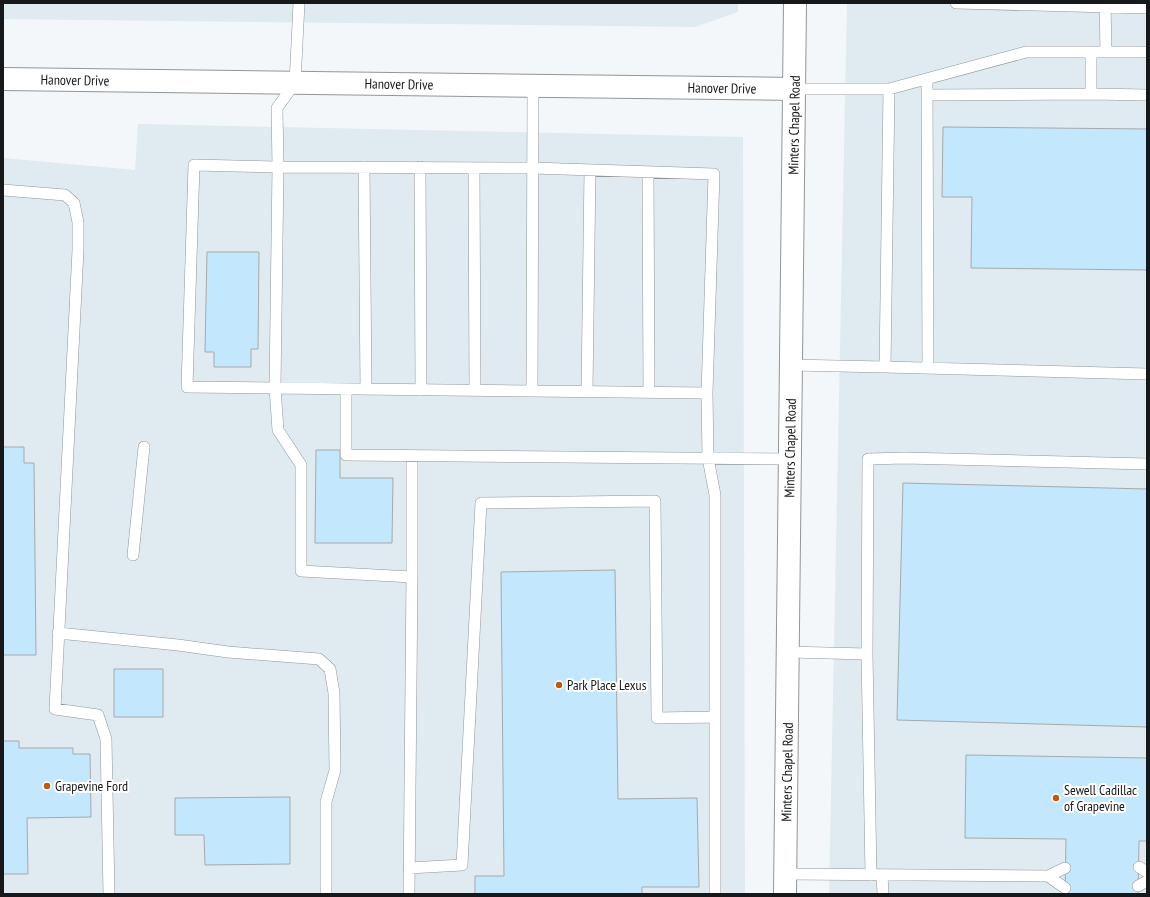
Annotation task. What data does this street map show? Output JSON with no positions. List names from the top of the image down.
{
  "streets": {
    "street": ["Hanover Drive", "Minters Chapel Road"]
  },
  "crossings": [
    ["Hanover Drive", "Minters Chapel Road"]
  ],
  "places": ["Park Place Lexus", "Grapevine Ford", "Sewell Cadillac of Grapevine"]
}
